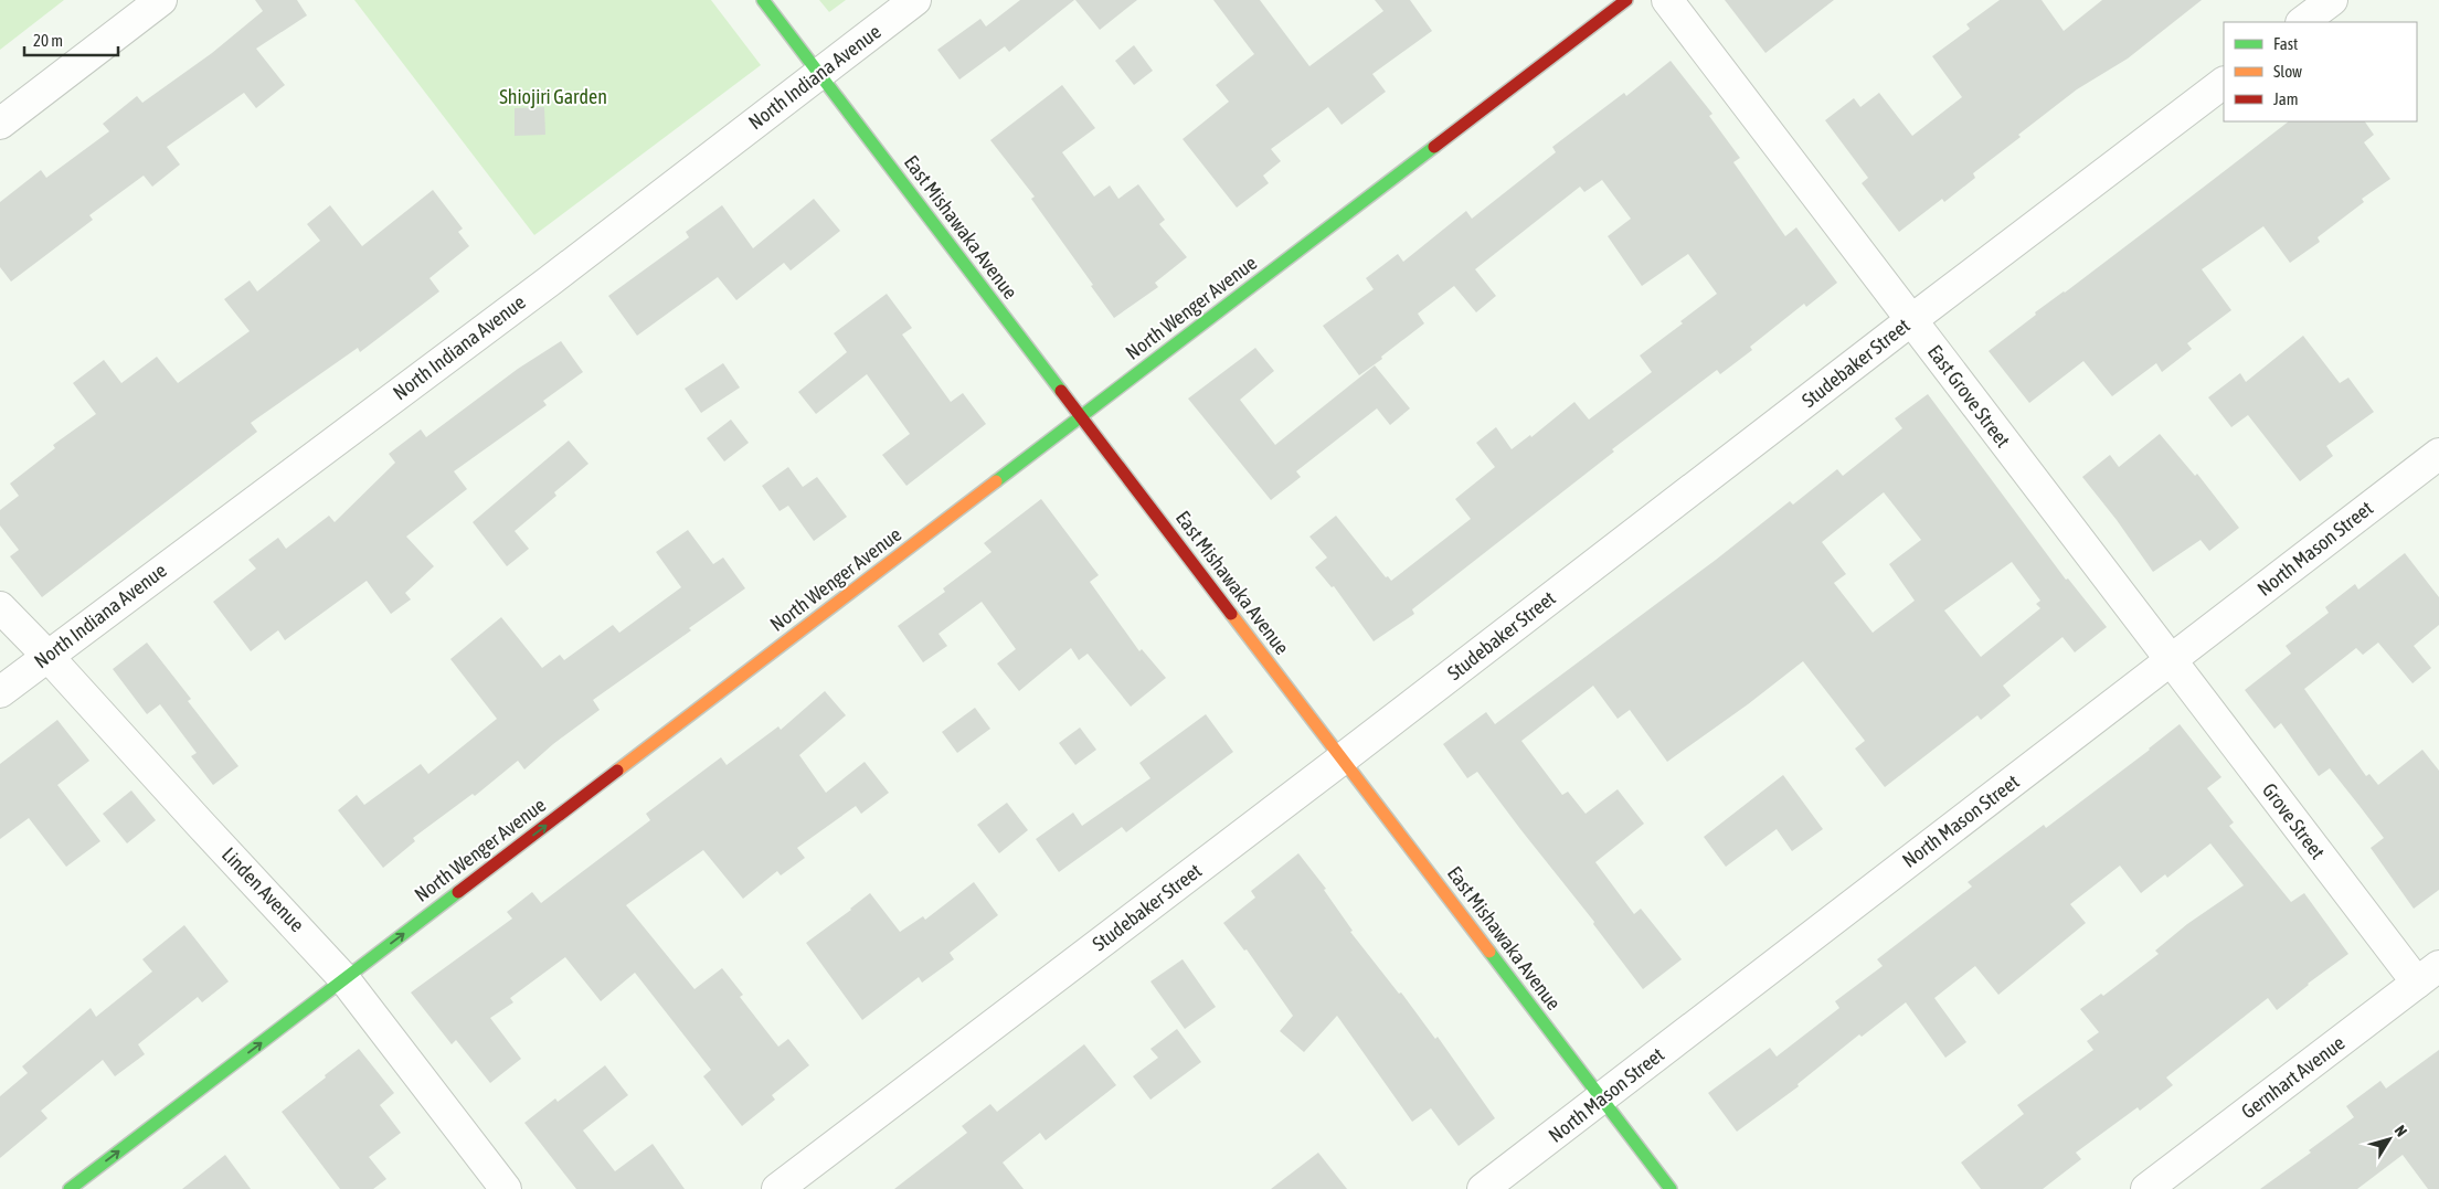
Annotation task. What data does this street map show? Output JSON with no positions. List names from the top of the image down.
{
  "streets": {
    "street": [
      "North Indiana Avenue",
      "East Mishawaka Avenue",
      "North Wenger Avenue",
      "Studebaker Street",
      "East Grove Street",
      "North Mason Street",
      "Grove Street",
      "Linden Avenue",
      "Gernhart Avenue"
    ]
  },
  "crossings": [
    ["North Indiana Avenue", "East Mishawaka Avenue"],
    ["North Indiana Avenue", "Linden Avenue"],
    ["East Mishawaka Avenue", "North Wenger Avenue"],
    ["East Mishawaka Avenue", "Studebaker Street"],
    ["East Mishawaka Avenue", "North Mason Street"],
    ["North Wenger Avenue", "Linden Avenue"],
    ["Studebaker Street", "East Grove Street"],
    ["East Grove Street", "North Mason Street"],
    ["East Grove Street", "Grove Street"],
    ["North Mason Street", "Grove Street"],
    ["Grove Street", "Gernhart Avenue"]
  ],
  "one_way": ["North Wenger Avenue"],
  "parks": ["Shiojiri Garden"],
  "legend": ["Fast", "Slow", "Jam"],
  "scale_bar": "20 m",
  "north": "top right"
}
